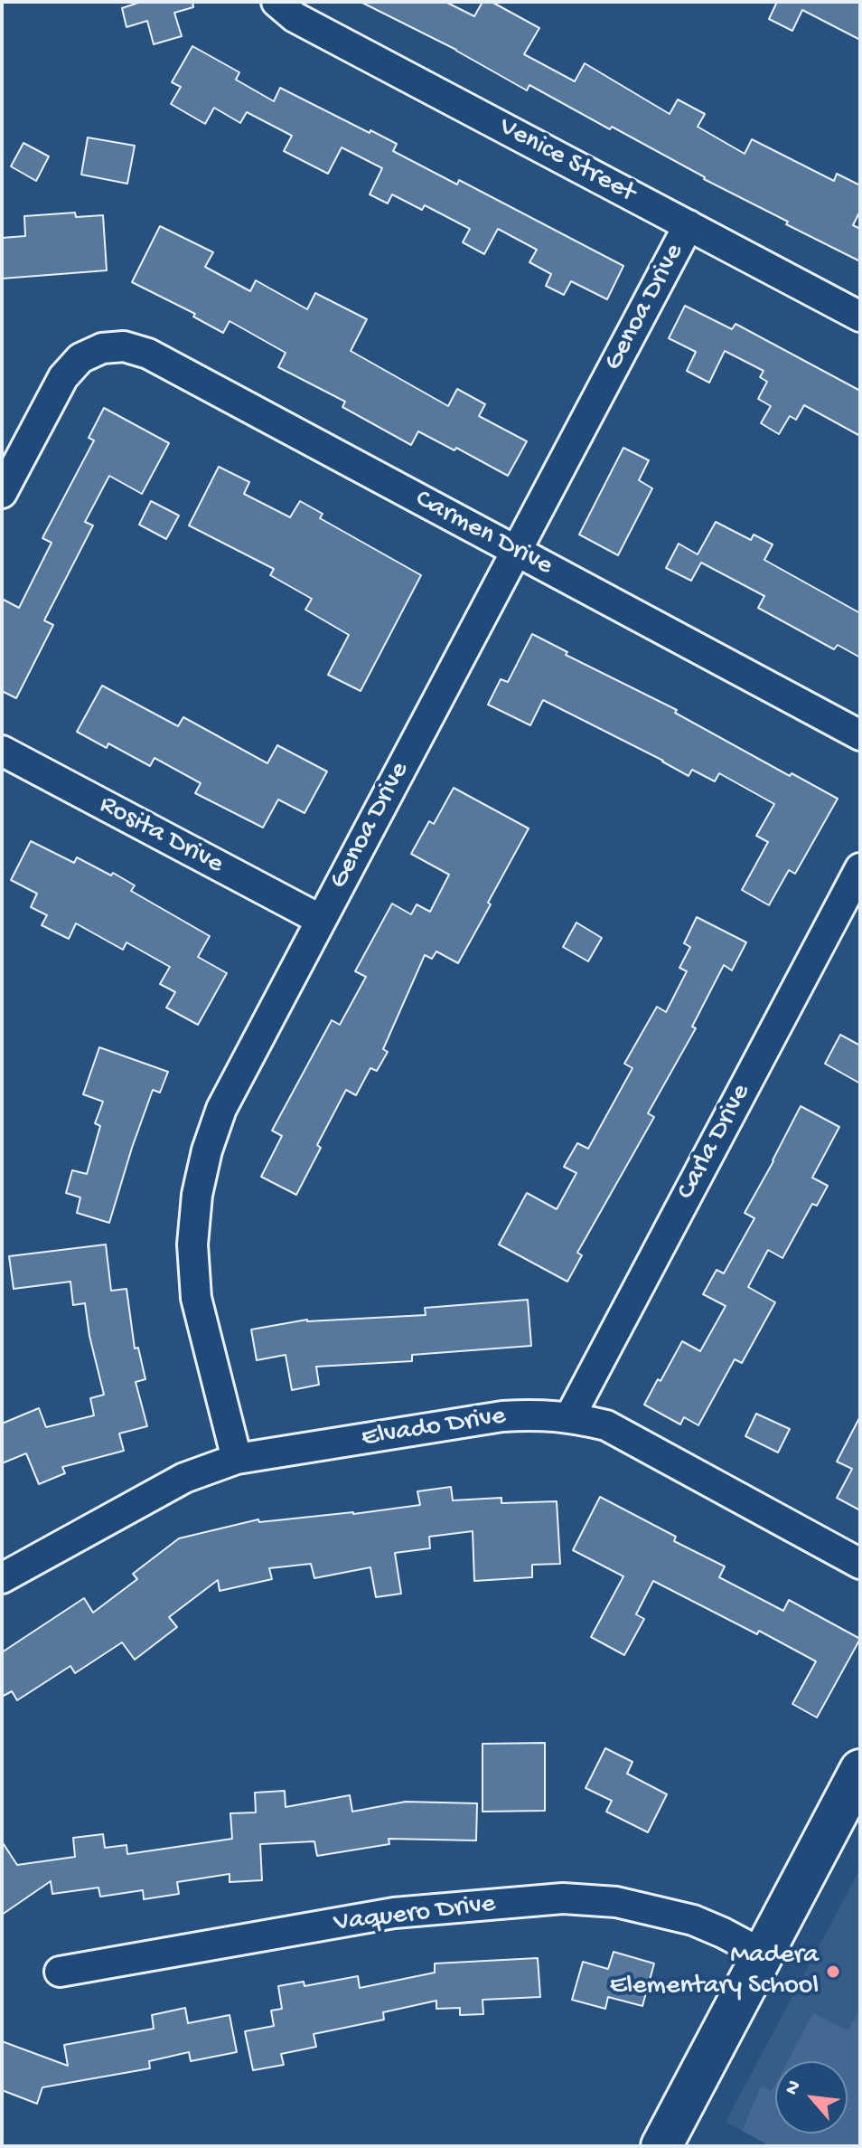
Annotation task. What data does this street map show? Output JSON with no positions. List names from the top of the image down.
{
  "streets": {
    "street": [
      "Venice Street",
      "Genoa Drive",
      "Carmen Drive",
      "Rosita Drive",
      "Carla Drive",
      "Elvado Drive",
      "Vaquero Drive"
    ]
  },
  "crossings": [
    ["Venice Street", "Genoa Drive"],
    ["Genoa Drive", "Carmen Drive"],
    ["Genoa Drive", "Rosita Drive"],
    ["Genoa Drive", "Elvado Drive"],
    ["Carla Drive", "Elvado Drive"]
  ],
  "places": ["Madera Elementary School"],
  "north": "top left"
}
